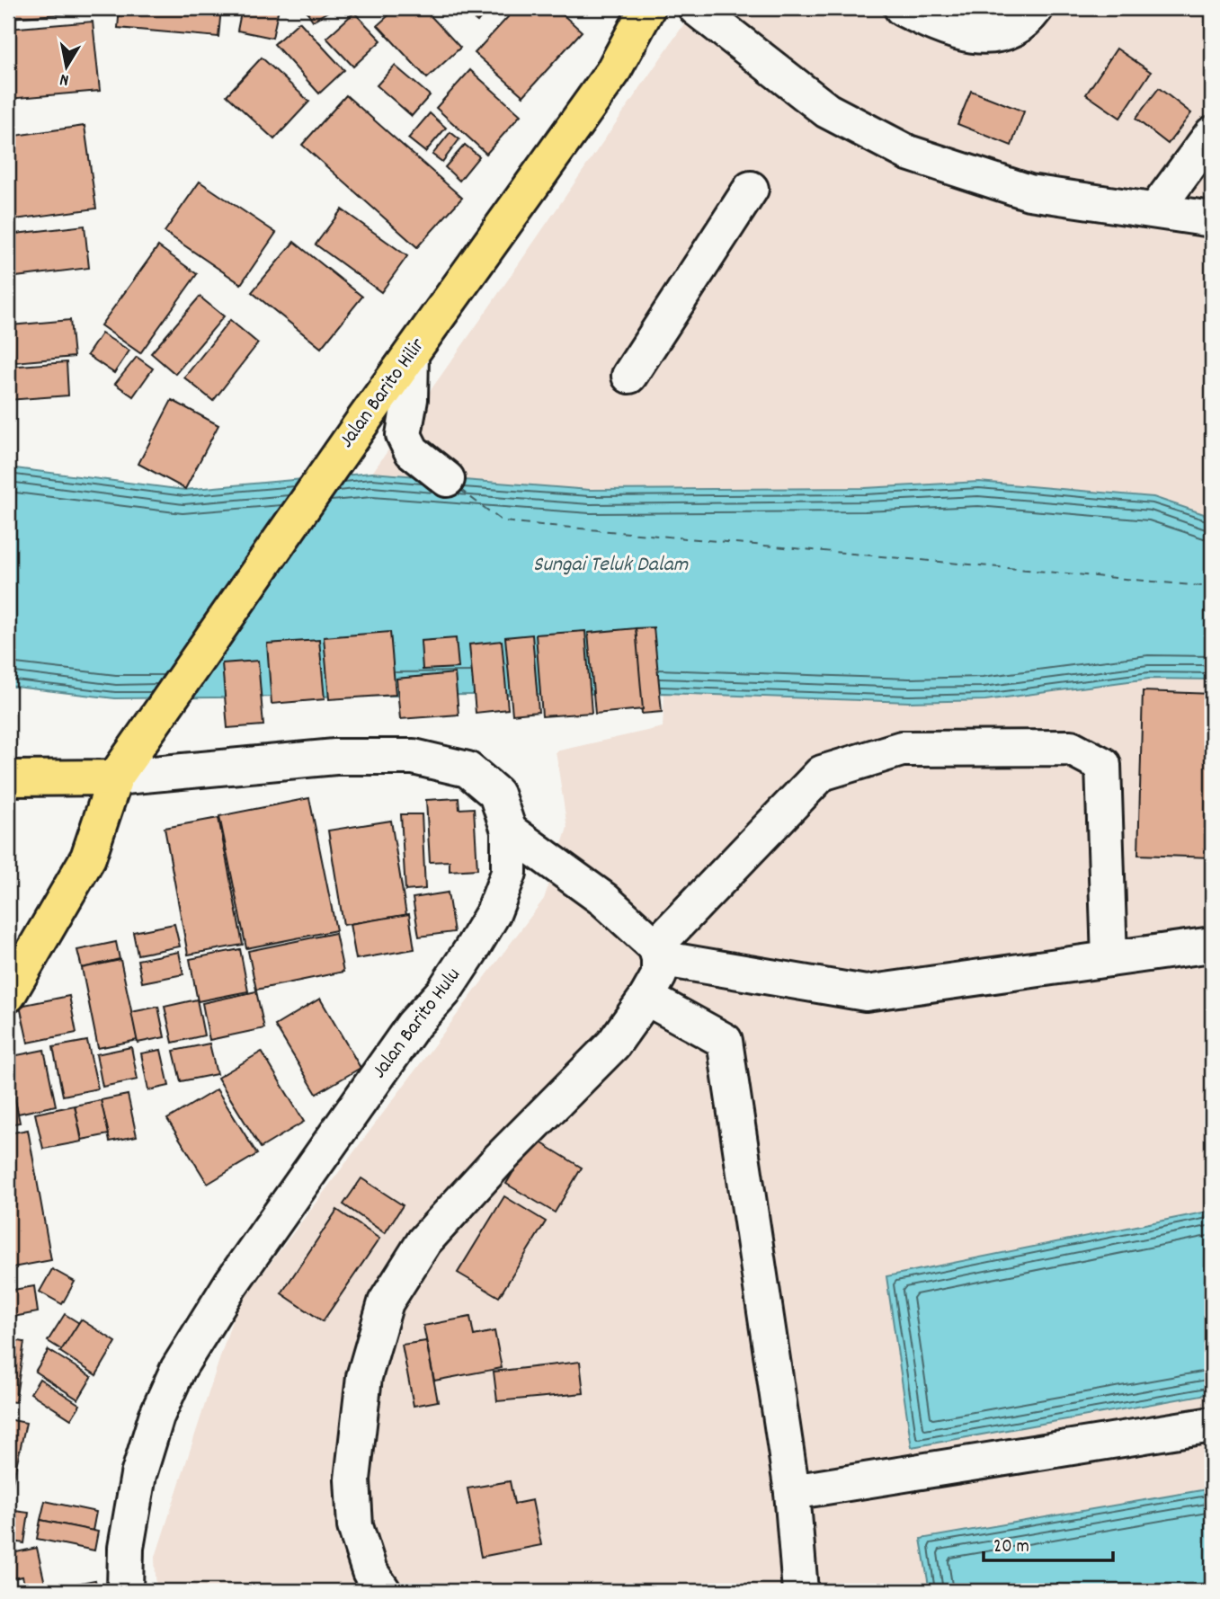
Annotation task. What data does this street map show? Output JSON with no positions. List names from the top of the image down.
{
  "streets": {
    "main road": ["Jalan Barito Hilir"],
    "street": ["Jalan Barito Hulu"]
  },
  "crossings": [
    ["Jalan Barito Hilir", "Jalan Barito Hulu"]
  ],
  "water": ["Sungai Teluk Dalam"],
  "scale_bar": "20 m",
  "north": "bottom"
}
